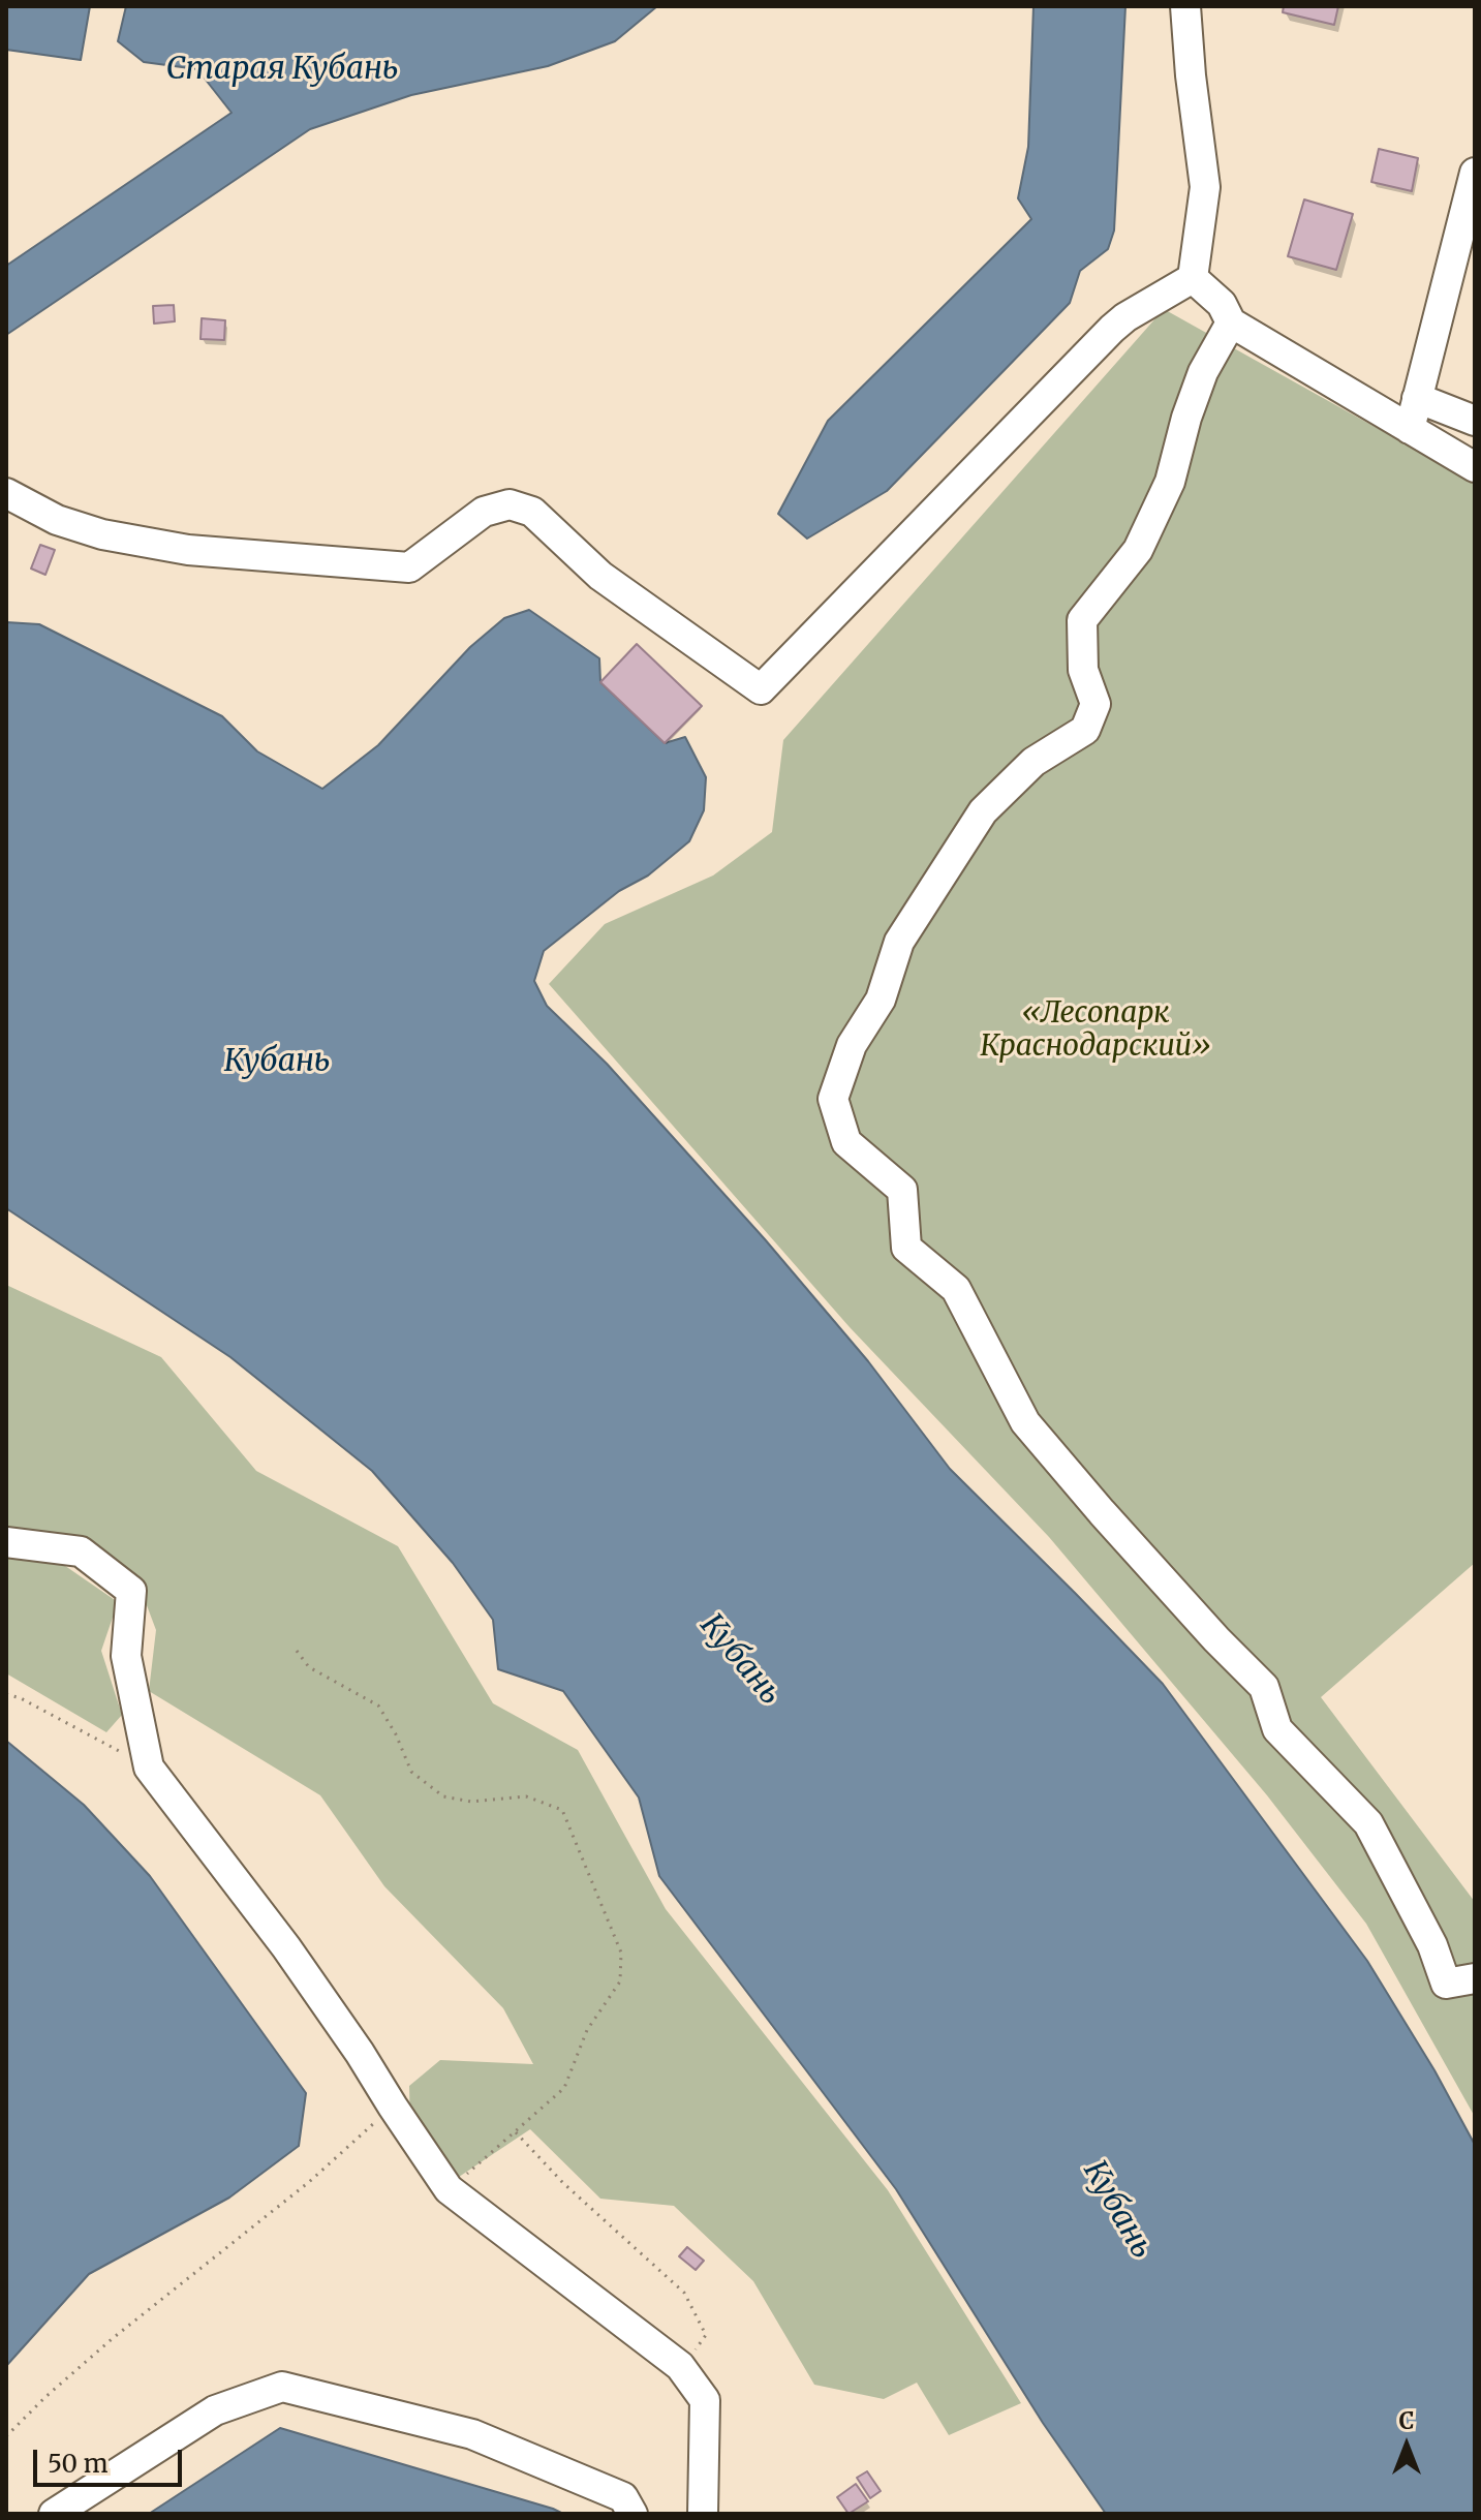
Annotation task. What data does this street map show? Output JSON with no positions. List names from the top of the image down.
{
  "water": ["Старая Кубань", "Кубань"],
  "parks": ["«Лесопарк Краснодарский»"],
  "scale_bar": "50 m",
  "north": "top"
}
